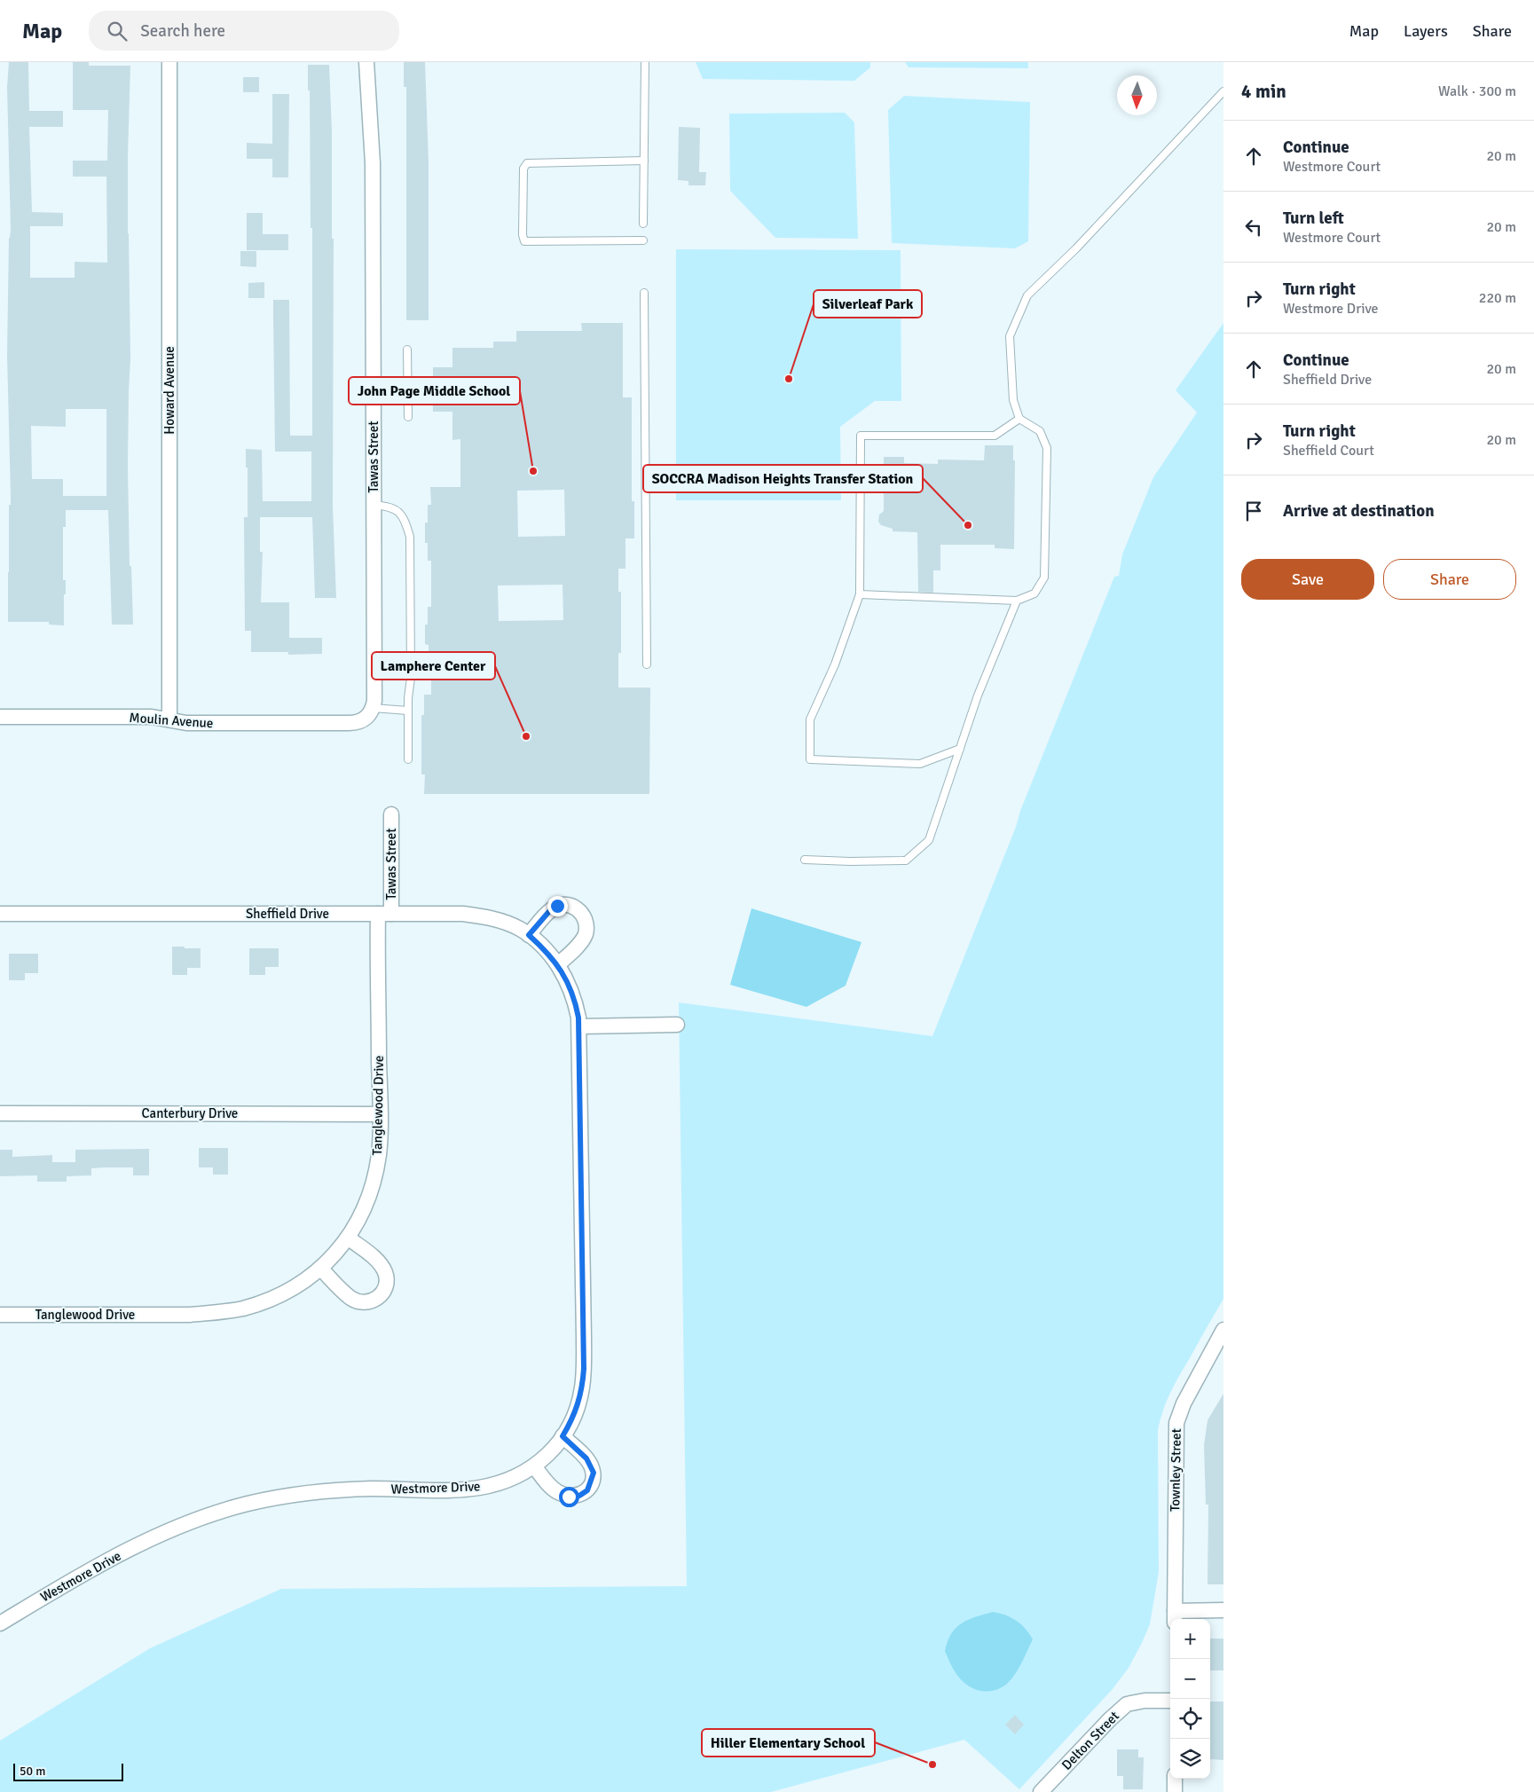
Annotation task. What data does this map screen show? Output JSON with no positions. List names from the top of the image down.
{
  "streets": {
    "street": [
      "Howard Avenue",
      "Tawas Street",
      "Moulin Avenue",
      "Sheffield Drive",
      "Tanglewood Drive",
      "Canterbury Drive",
      "Townley Street",
      "Westmore Drive",
      "Delton Street"
    ]
  },
  "crossings": [
    ["Howard Avenue", "Moulin Avenue"],
    ["Tawas Street", "Moulin Avenue"],
    ["Tawas Street", "Sheffield Drive"],
    ["Tawas Street", "Tanglewood Drive"],
    ["Sheffield Drive", "Tanglewood Drive"],
    ["Sheffield Drive", "Westmore Drive"],
    ["Tanglewood Drive", "Canterbury Drive"]
  ],
  "places": [
    "Silverleaf Park",
    "John Page Middle School",
    "SOCCRA Madison Heights Transfer Station",
    "Lamphere Center",
    "Hiller Elementary School"
  ],
  "scale_bar": "50 m",
  "north": "bottom",
  "page": {
    "header": "Map",
    "search": "Search here",
    "nav": ["Map", "Layers", "Share"],
    "heading": ["4 min", "Walk · 300 m"],
    "list": [
      ["Continue", "Westmore Court", "20 m"],
      ["Turn left", "Westmore Court", "20 m"],
      ["Turn right", "Westmore Drive", "220 m"],
      ["Continue", "Sheffield Drive", "20 m"],
      ["Turn right", "Sheffield Court", "20 m"],
      "Arrive at destination"
    ],
    "buttons": ["Save", "Share"],
    "map_buttons": ["+", "−"],
    "scale": "50 m"
  }
}
